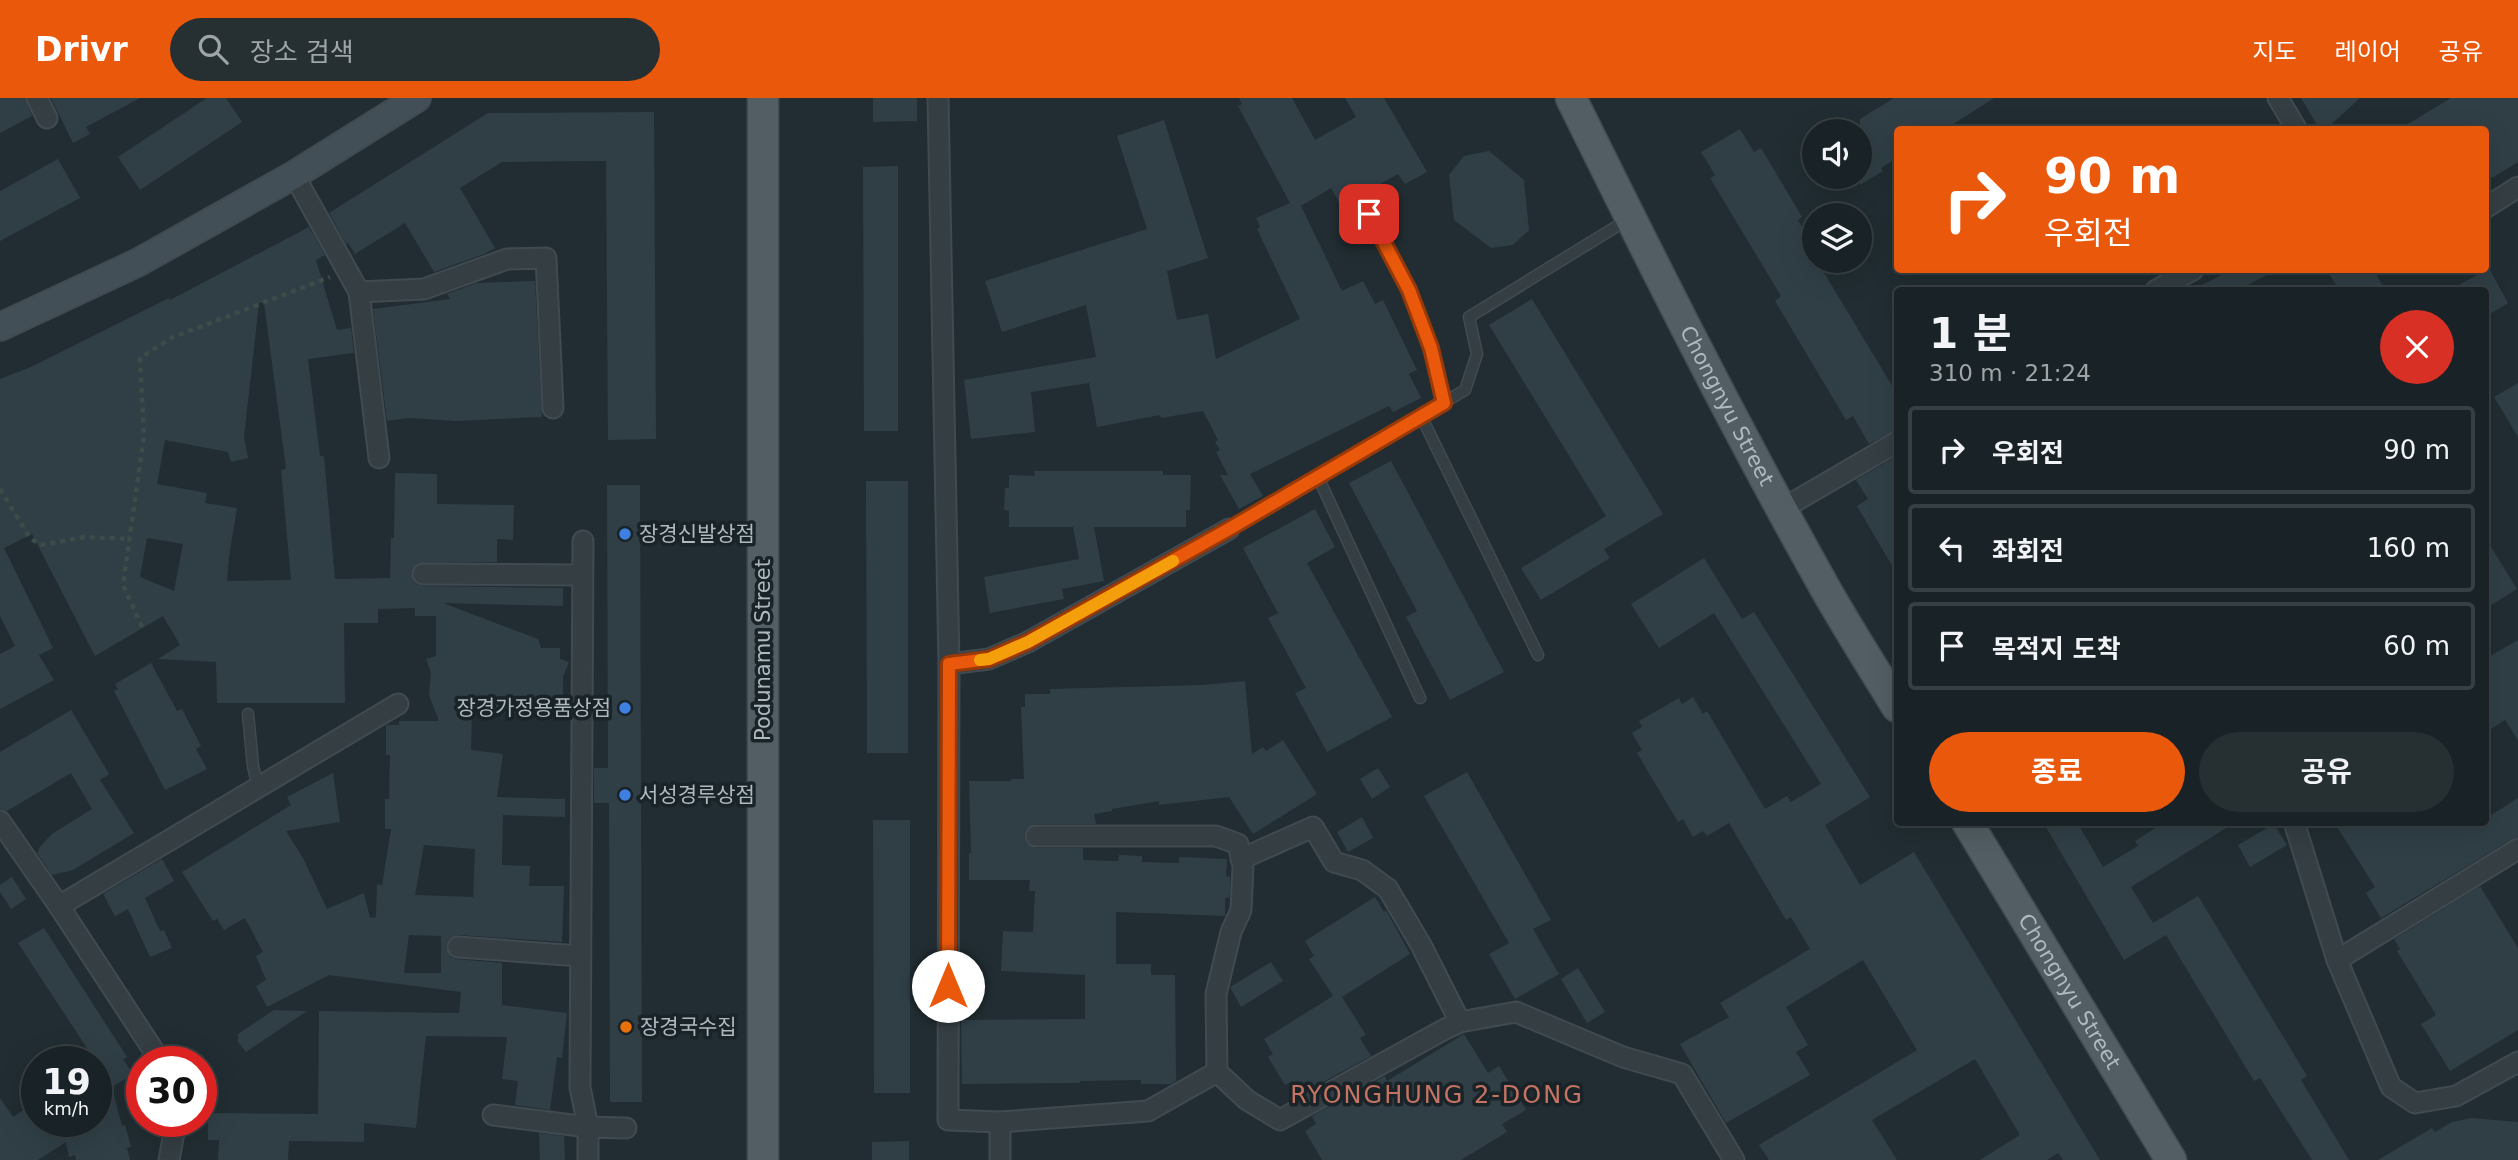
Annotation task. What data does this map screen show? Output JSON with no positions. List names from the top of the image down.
{
  "streets": {
    "main road": ["Chongnyu Street", "Podunamu Street"]
  },
  "districts": ["RYONGHUNG 2-DONG"],
  "places": [
    "장경신발상점",
    "장경가정용품상점",
    "서성경루상점",
    "장경국수집"
  ],
  "page": {
    "header": "Drivr",
    "search": "장소 검색",
    "nav": ["지도", "레이어", "공유"],
    "turn": ["90 m", "우회전"],
    "heading": ["1 분", "310 m · 21:24"],
    "list": [
      {
        "name": "우회전",
        "value": "90 m"
      },
      {
        "name": "좌회전",
        "value": "160 m"
      },
      {
        "name": "목적지 도착",
        "value": "60 m"
      }
    ],
    "buttons": ["종료", "공유"],
    "speed": "19 km/h",
    "limit": "30"
  }
}
